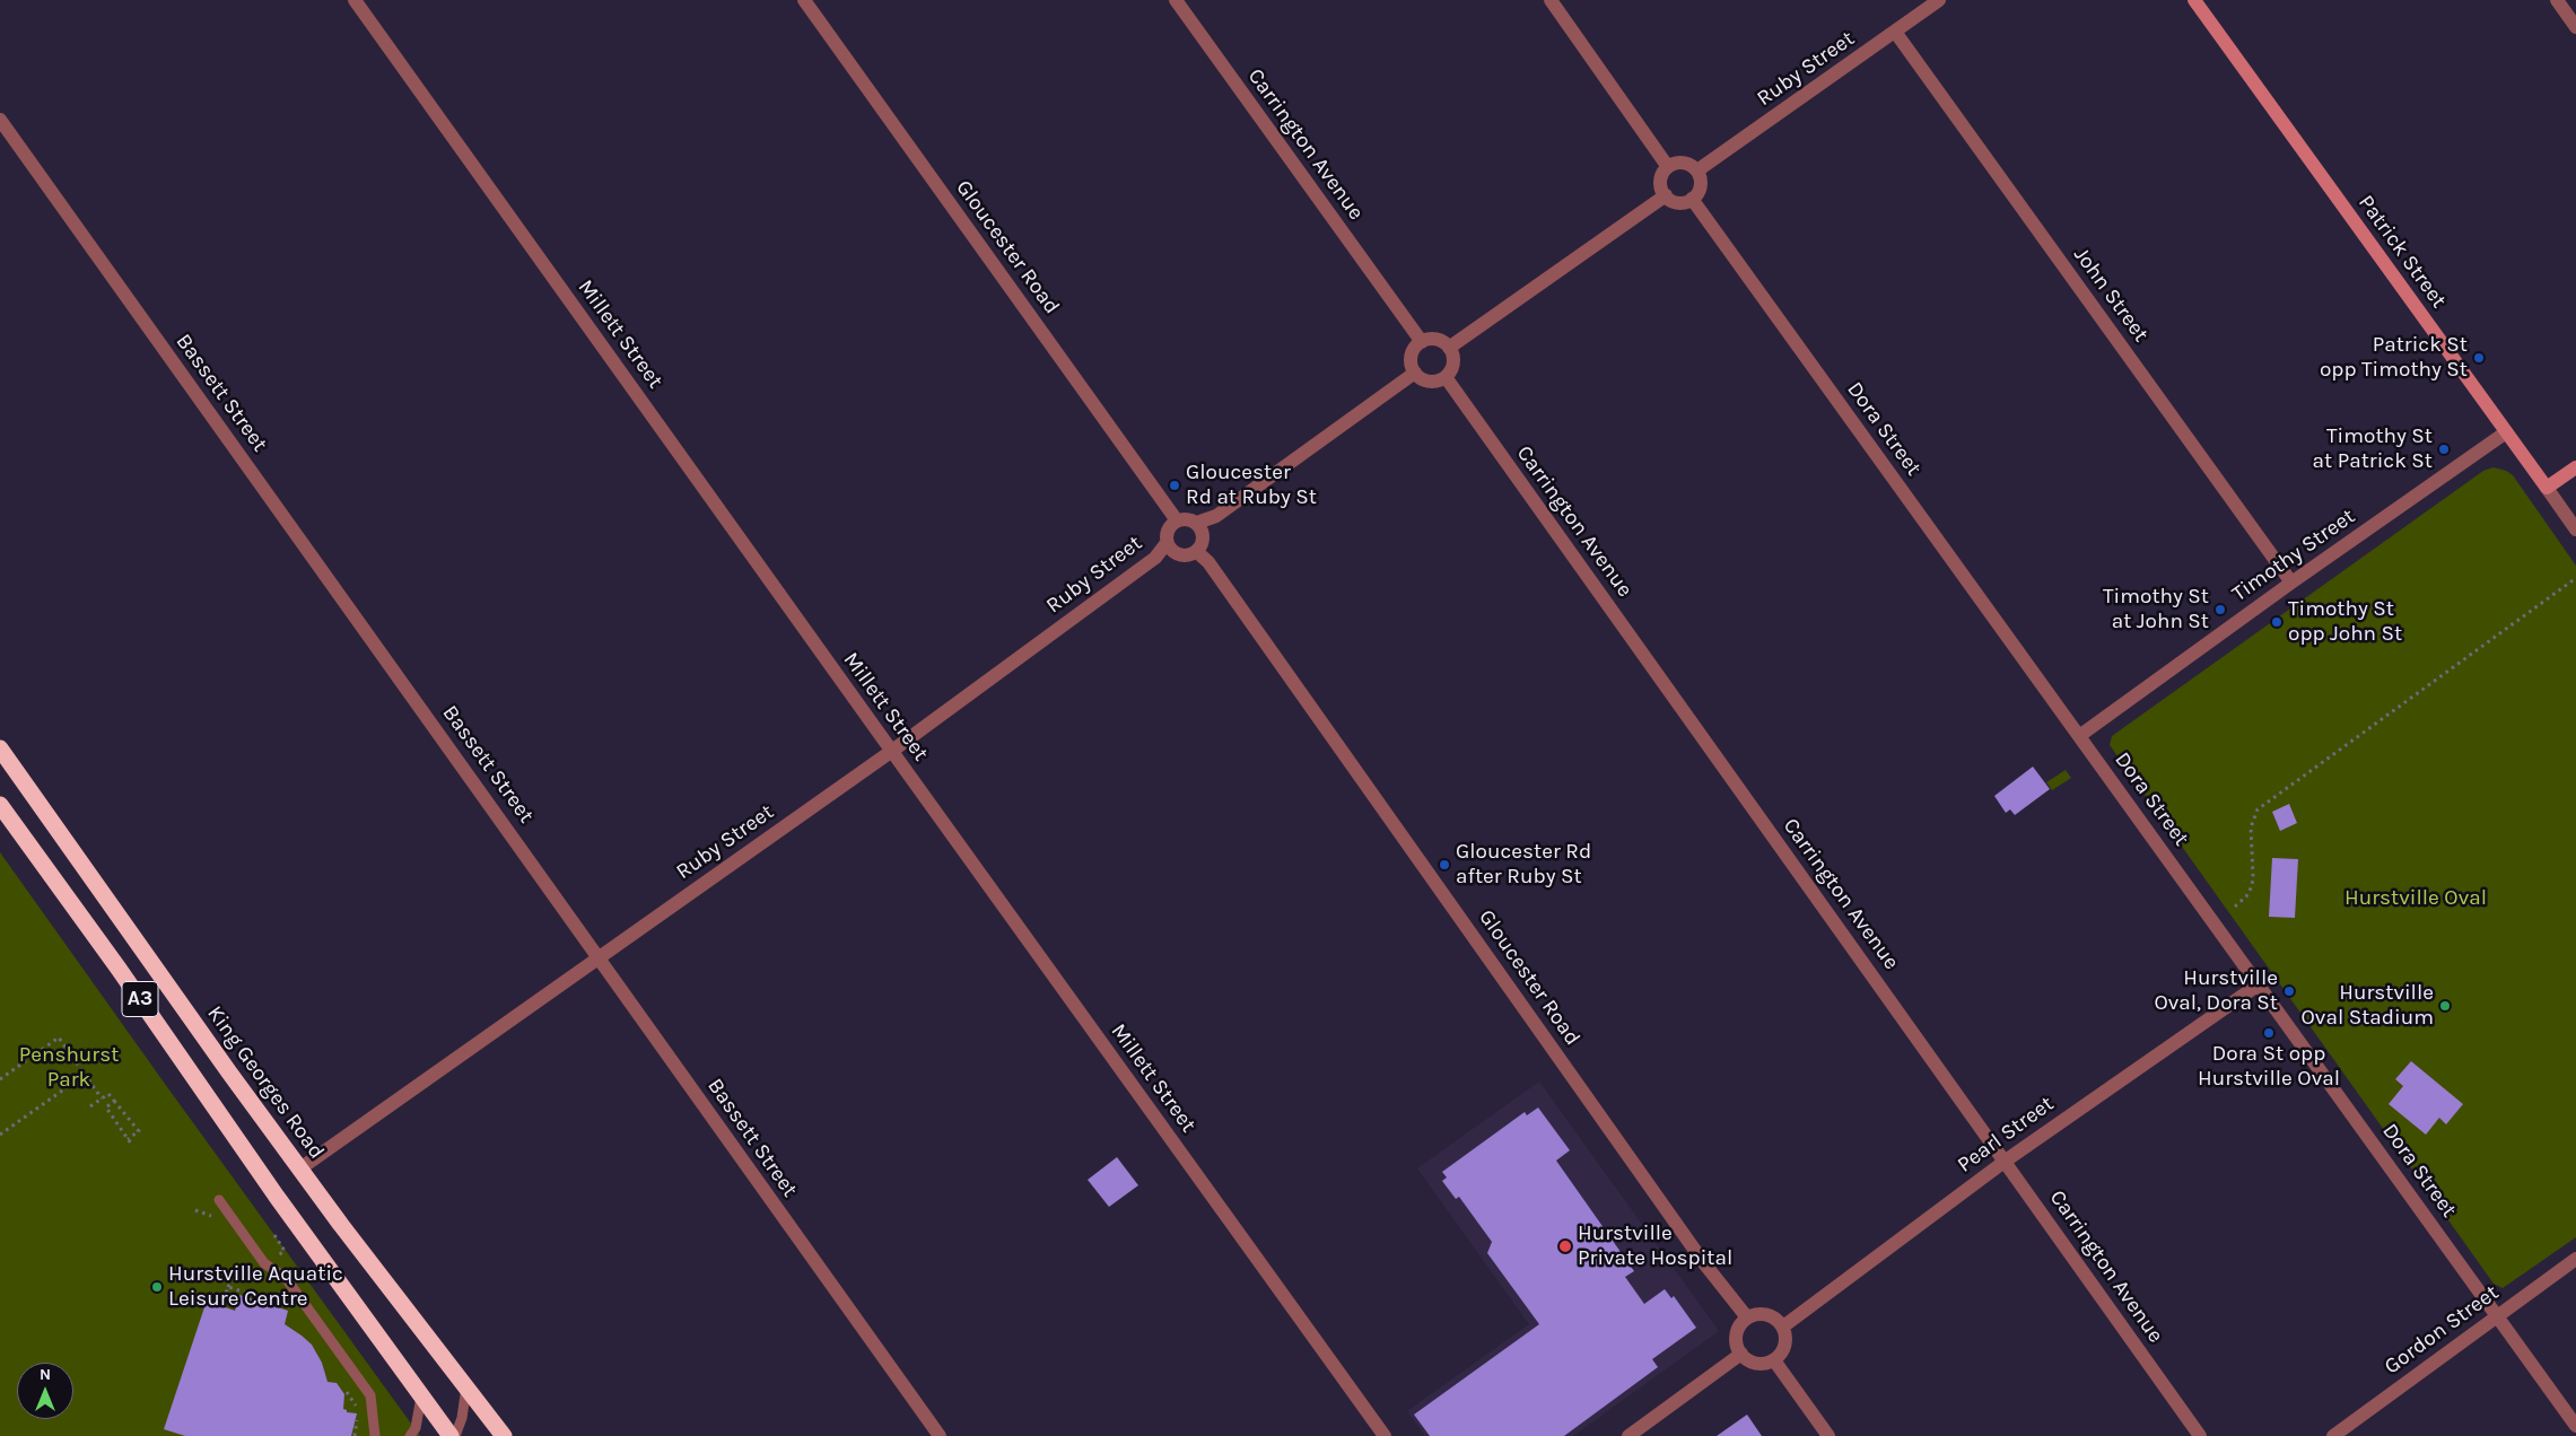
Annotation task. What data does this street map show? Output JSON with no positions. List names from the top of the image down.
{
  "streets": {
    "highway": ["A3", "King Georges Road"],
    "street": [
      "Ruby Street",
      "Carrington Avenue",
      "Gloucester Road",
      "Patrick Street",
      "John Street",
      "Millett Street",
      "Bassett Street",
      "Dora Street",
      "Timothy Street",
      "Pearl Street",
      "Gordon Street"
    ]
  },
  "crossings": [
    ["Ruby Street", "Gloucester Road"],
    ["Ruby Street", "John Street"],
    ["Ruby Street", "Millett Street"],
    ["Ruby Street", "Bassett Street"],
    ["Ruby Street", "Dora Street"],
    ["Ruby Street", "King Georges Road"],
    ["Carrington Avenue", "Pearl Street"],
    ["Gloucester Road", "Pearl Street"],
    ["Patrick Street", "Timothy Street"],
    ["John Street", "Timothy Street"],
    ["Dora Street", "Timothy Street"],
    ["Dora Street", "Pearl Street"],
    ["Dora Street", "Gordon Street"]
  ],
  "parks": ["Hurstville Oval", "Penshurst Park"],
  "places": [
    "Patrick St opp Timothy St",
    "Timothy St at Patrick St",
    "Gloucester Rd at Ruby St",
    "Timothy St at John St",
    "Timothy St opp John St",
    "Gloucester Rd after Ruby St",
    "Hurstville Oval, Dora St",
    "Hurstville Oval Stadium",
    "Dora St opp Hurstville Oval",
    "Hurstville Private Hospital",
    "Hurstville Aquatic Leisure Centre"
  ],
  "north": "top"
}
